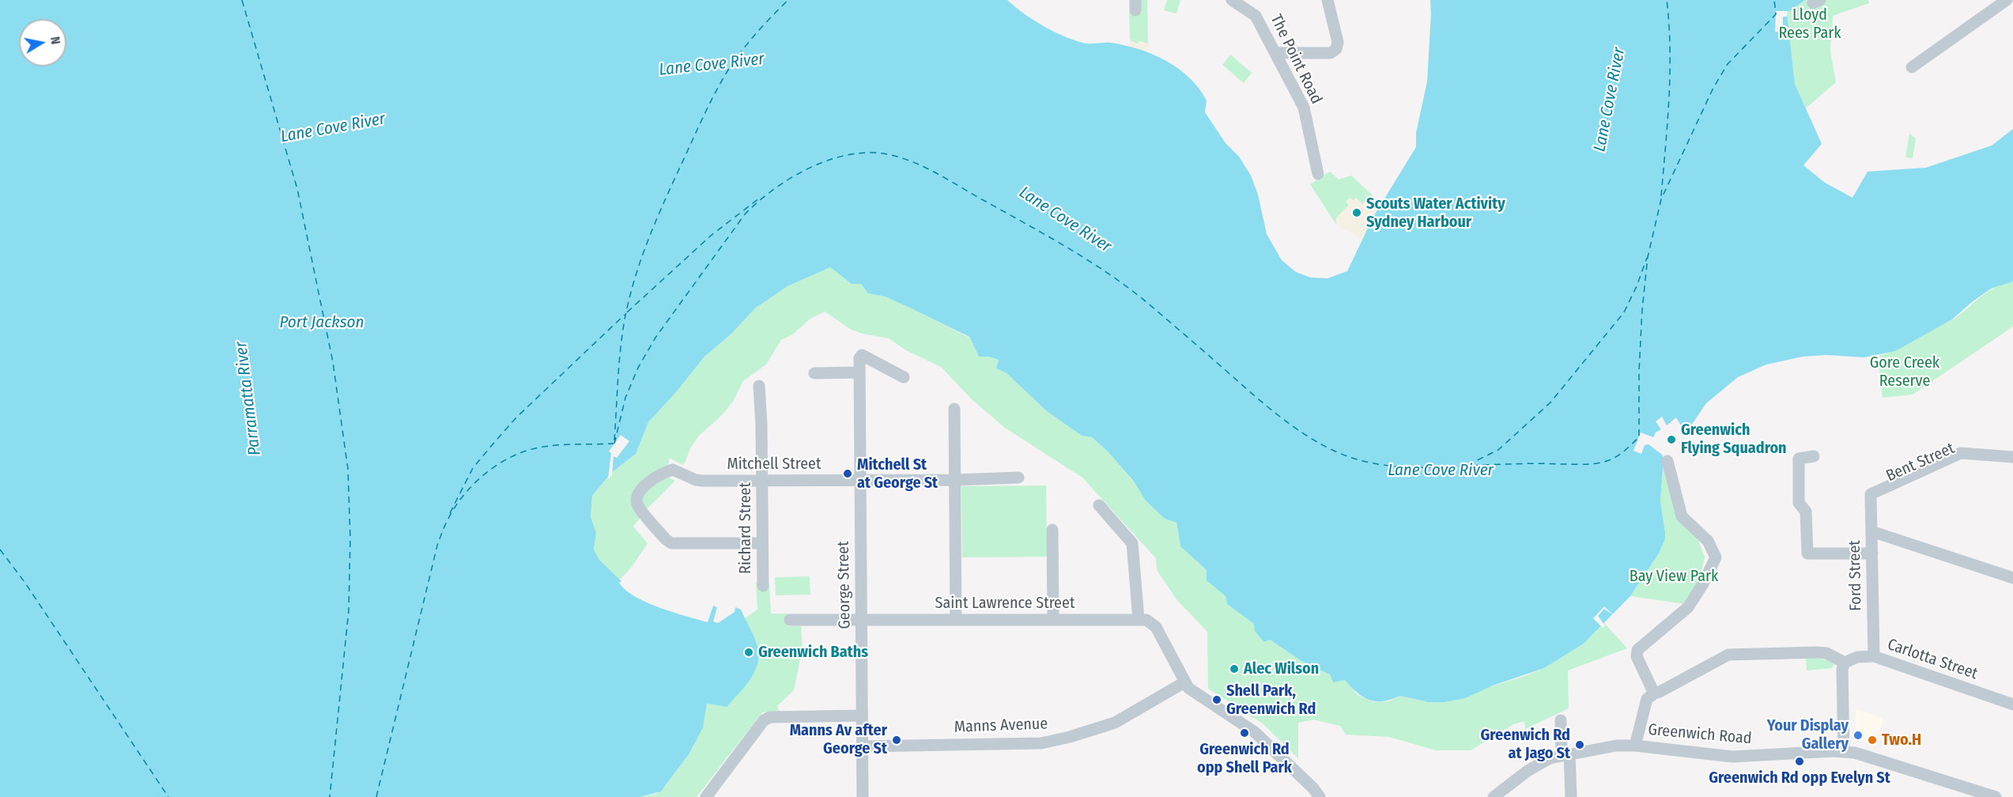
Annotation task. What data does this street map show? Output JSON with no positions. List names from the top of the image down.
{
  "streets": {
    "street": [
      "The Point Road",
      "Bent Street",
      "Mitchell Street",
      "Richard Street",
      "Ford Street",
      "George Street",
      "Saint Lawrence Street",
      "Carlotta Street",
      "Manns Avenue",
      "Greenwich Road"
    ]
  },
  "crossings": [
    ["Bent Street", "Ford Street"],
    ["Mitchell Street", "Richard Street"],
    ["Mitchell Street", "George Street"],
    ["Ford Street", "Carlotta Street"],
    ["George Street", "Saint Lawrence Street"],
    ["George Street", "Manns Avenue"]
  ],
  "water": ["Lane Cove River", "Port Jackson", "Parramatta River"],
  "parks": ["Lloyd Rees Park", "Gore Creek Reserve", "Bay View Park"],
  "places": [
    "Scouts Water Activity Sydney Harbour",
    "Greenwich Flying Squadron",
    "Mitchell St at George St",
    "Greenwich Baths",
    "Alec Wilson",
    "Shell Park, Greenwich Rd",
    "Greenwich Rd opp Shell Park",
    "Your Display Gallery",
    "Manns Av after George St",
    "Two.H",
    "Greenwich Rd at Jago St",
    "Greenwich Rd opp Evelyn St"
  ],
  "north": "right"
}
